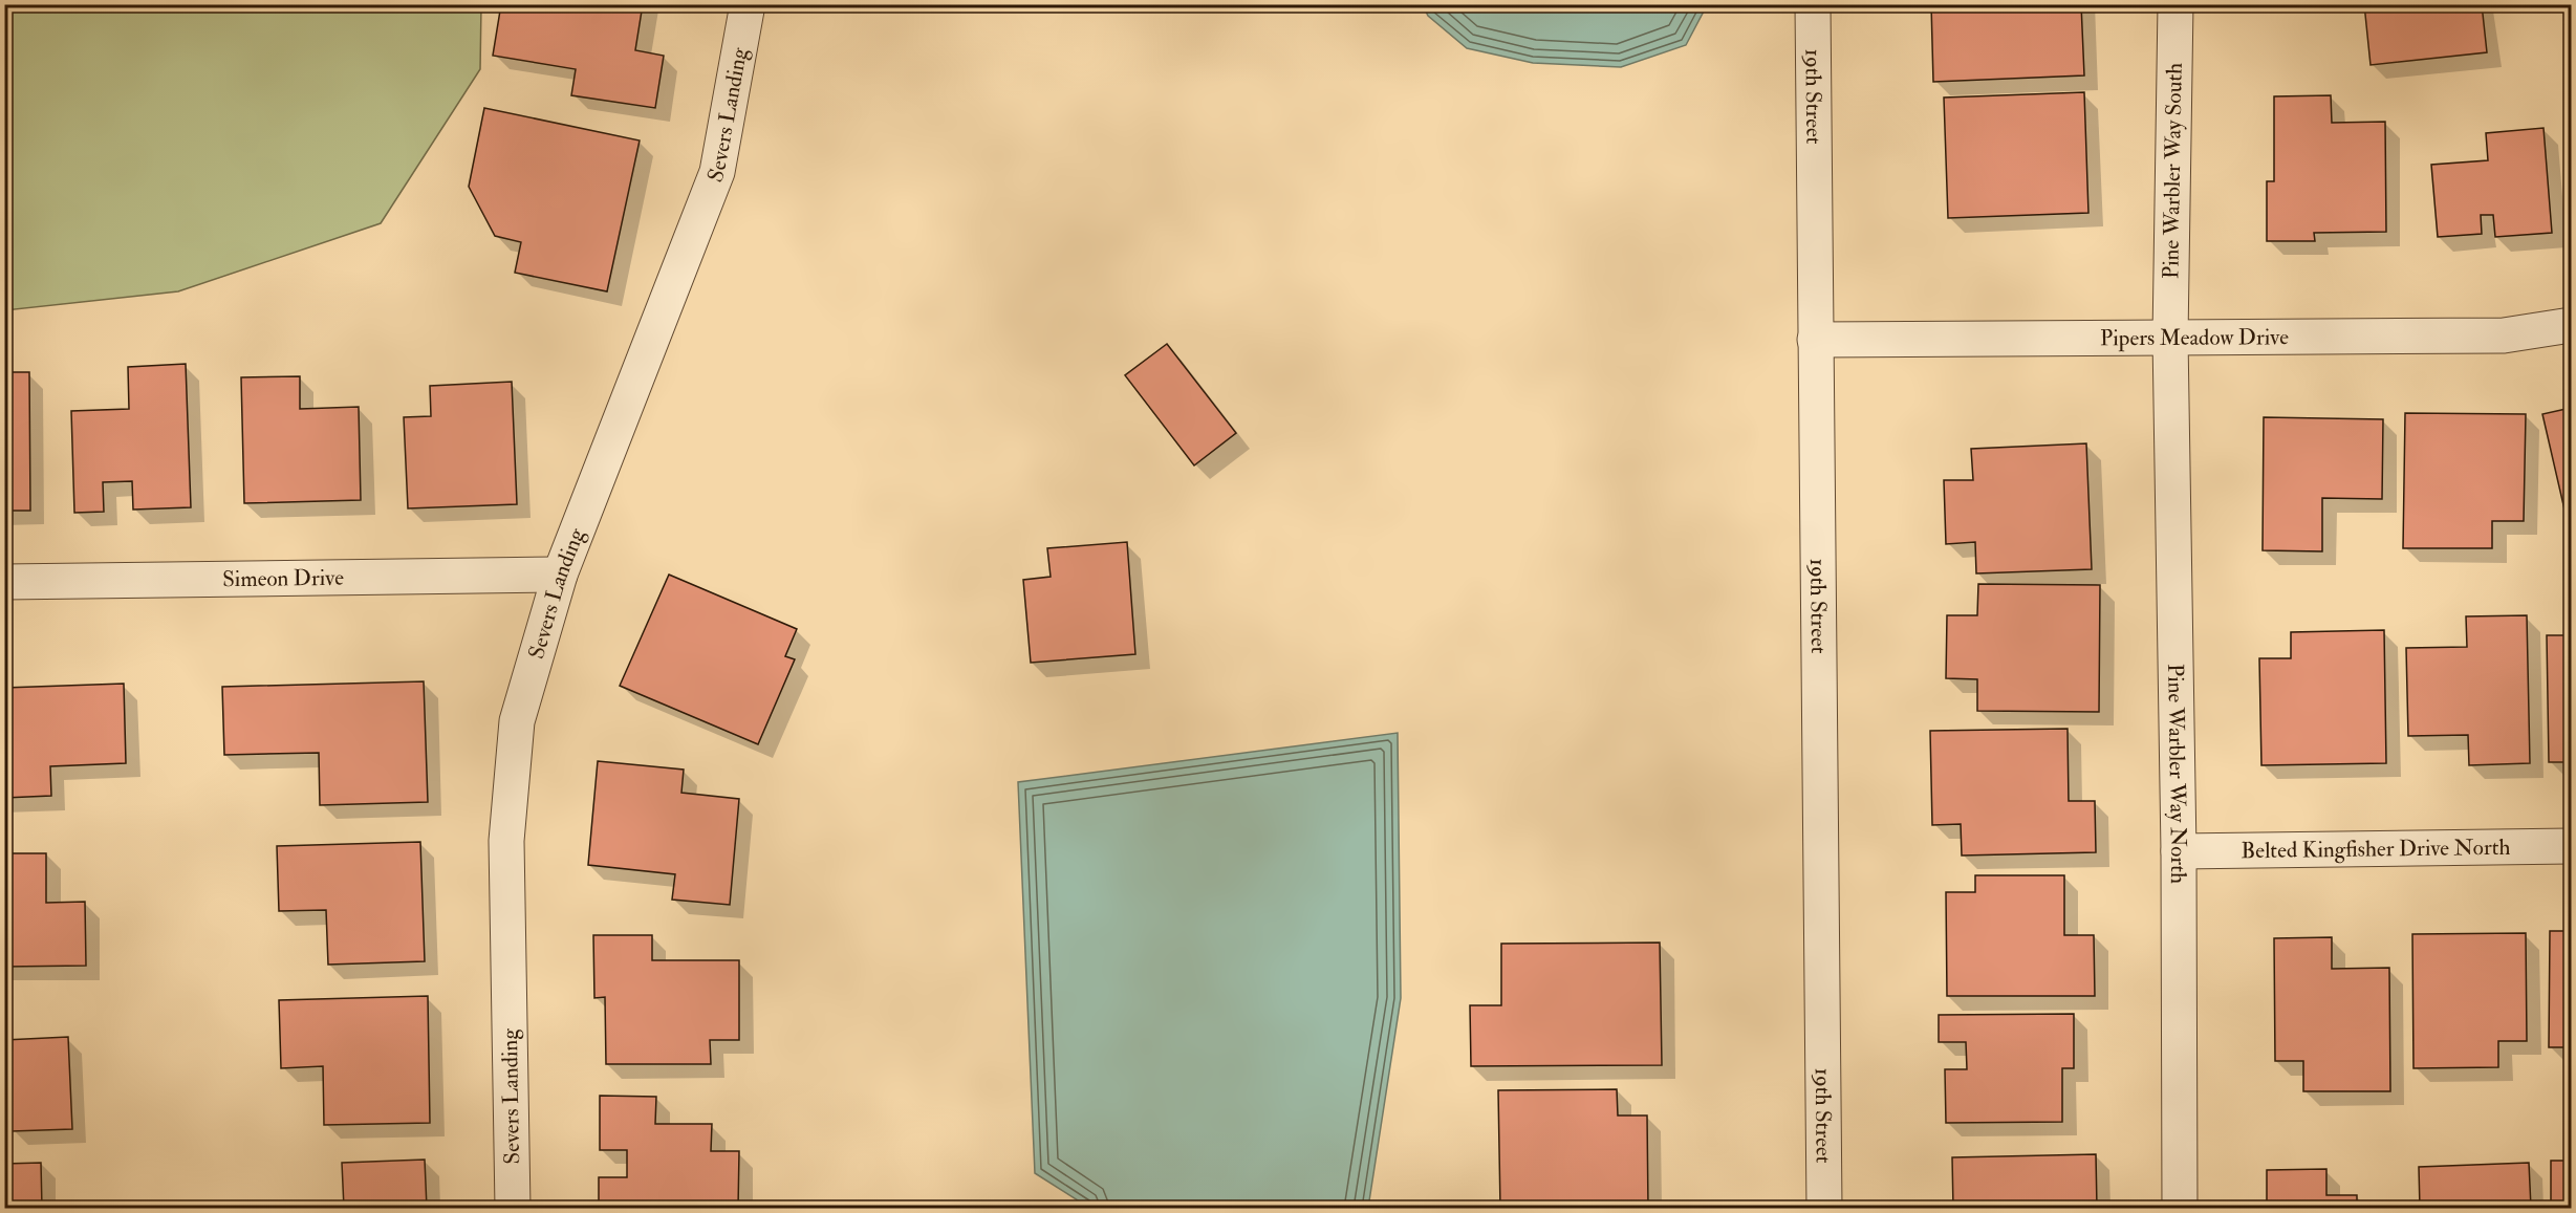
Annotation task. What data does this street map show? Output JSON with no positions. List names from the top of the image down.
{
  "streets": {
    "street": [
      "19th Street",
      "Severs Landing",
      "Pine Warbler Way South",
      "Pipers Meadow Drive",
      "Simeon Drive",
      "Pine Warbler Way North",
      "Belted Kingfisher Drive North"
    ]
  },
  "crossings": [
    ["19th Street", "Pipers Meadow Drive"],
    ["Severs Landing", "Simeon Drive"],
    ["Pine Warbler Way South", "Pipers Meadow Drive"],
    ["Pine Warbler Way South", "Pine Warbler Way North"],
    ["Pipers Meadow Drive", "Pine Warbler Way North"],
    ["Pine Warbler Way North", "Belted Kingfisher Drive North"]
  ]
}
